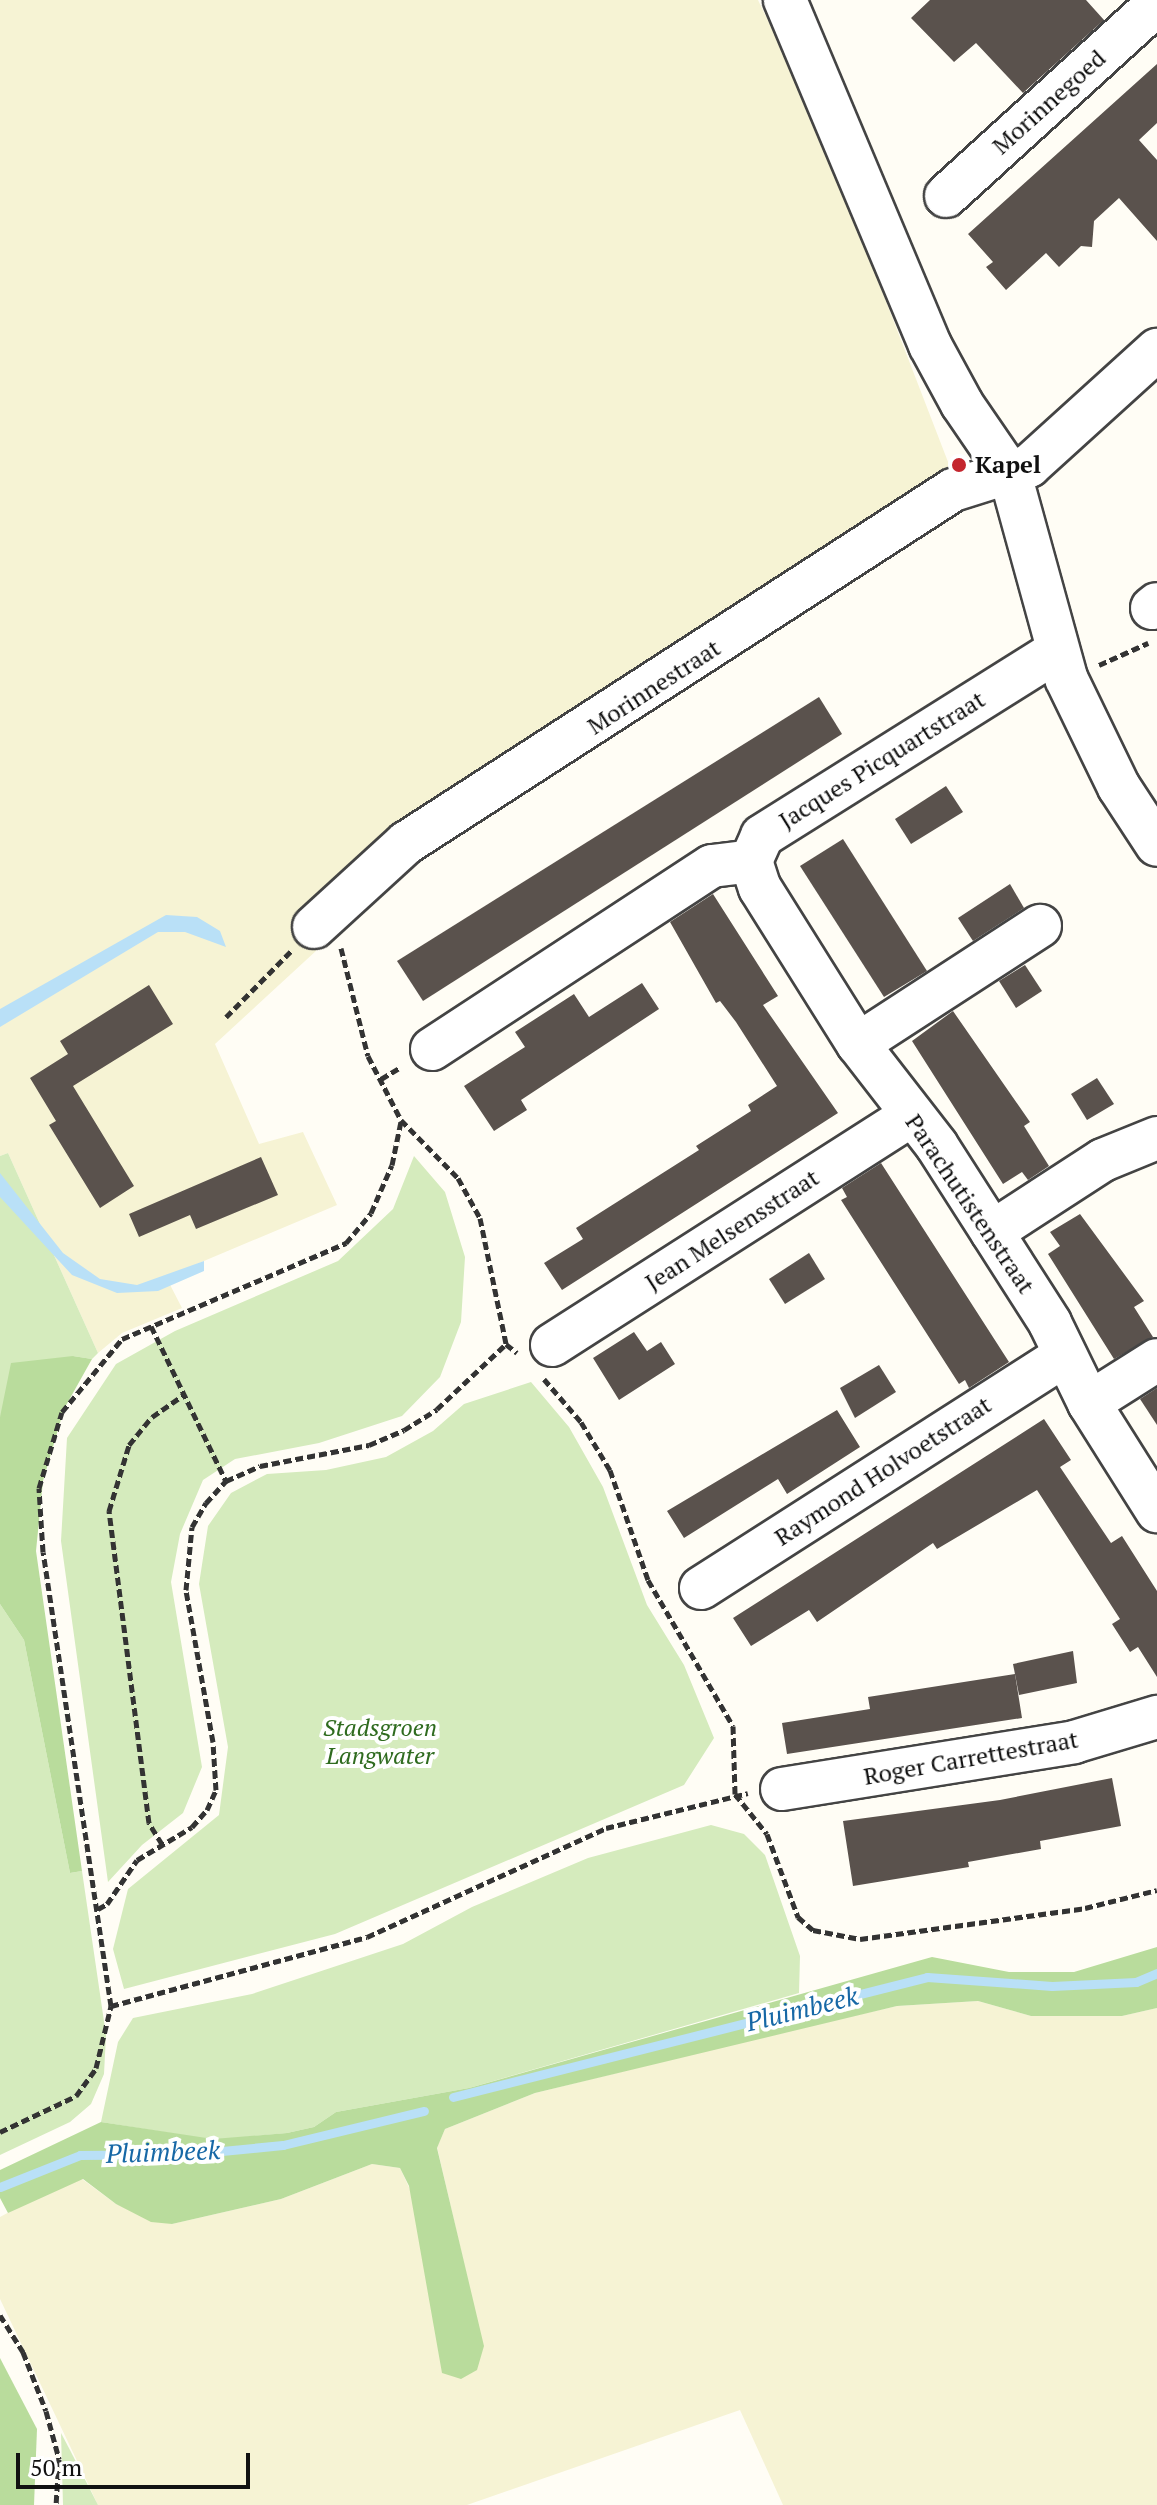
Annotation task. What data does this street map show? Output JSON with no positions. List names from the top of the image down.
{
  "streets": {
    "street": [
      "Morinnegoed",
      "Morinnestraat",
      "Jacques Picquartstraat",
      "Parachutistenstraat",
      "Jean Melsensstraat",
      "Raymond Holvoetstraat",
      "Roger Carrettestraat"
    ]
  },
  "crossings": [
    ["Jacques Picquartstraat", "Parachutistenstraat"],
    ["Parachutistenstraat", "Jean Melsensstraat"],
    ["Parachutistenstraat", "Raymond Holvoetstraat"]
  ],
  "water": ["Pluimbeek"],
  "parks": ["Stadsgroen Langwater"],
  "places": ["Kapel"],
  "scale_bar": "50 m"
}
